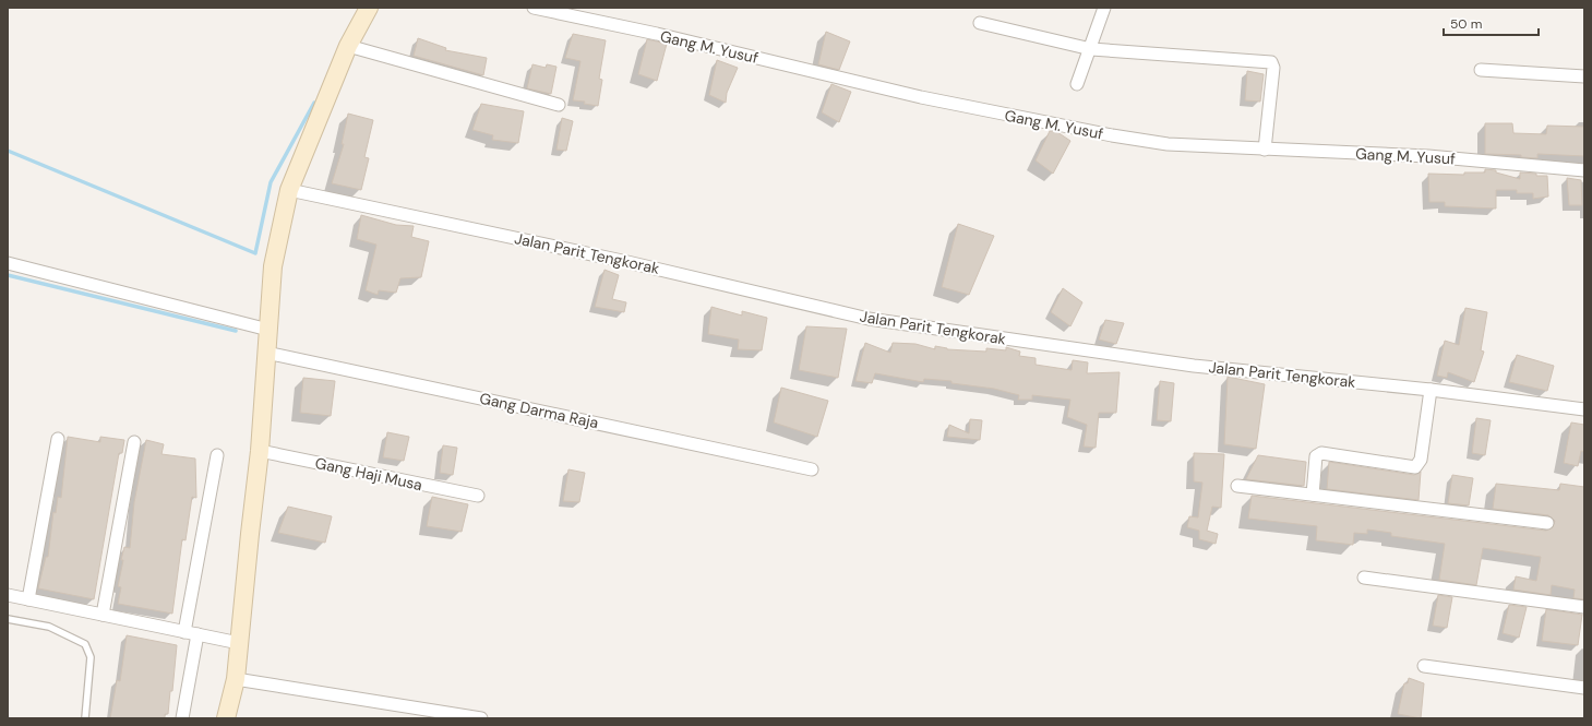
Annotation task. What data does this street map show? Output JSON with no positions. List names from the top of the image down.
{
  "streets": {
    "street": [
      "Gang M. Yusuf",
      "Jalan Parit Tengkorak",
      "Gang Darma Raja",
      "Gang Haji Musa"
    ]
  },
  "scale_bar": "50 m"
}
